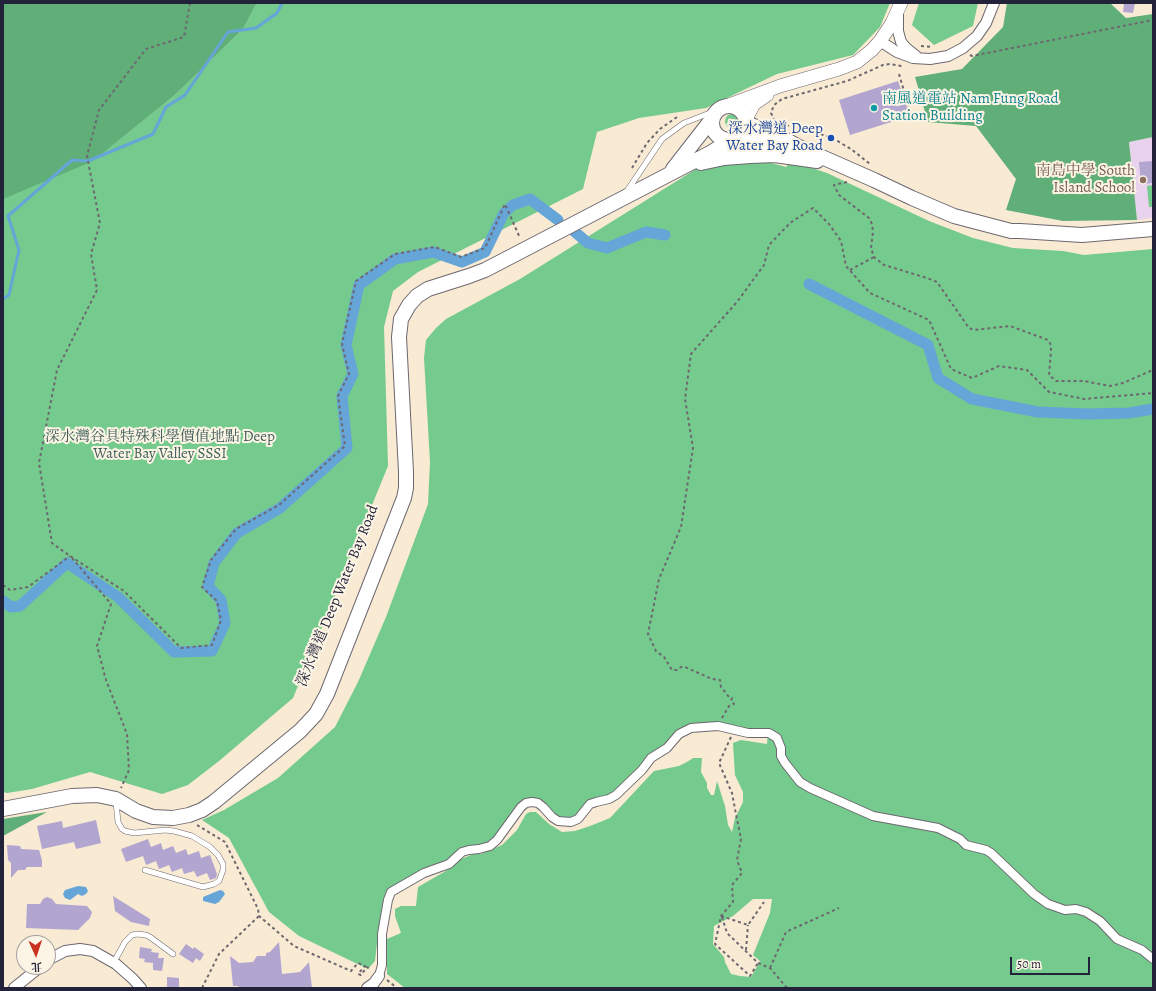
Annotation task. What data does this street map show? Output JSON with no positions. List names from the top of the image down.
{
  "streets": {
    "main road": ["深水灣道 Deep Water Bay Road"]
  },
  "parks": ["深水灣谷具特殊科學價值地點 Deep Water Bay Valley SSSI"],
  "places": ["南風道電站 Nam Fung Road Station Building", "深水灣道 Deep Water Bay Road", "南島中學 South Island School"],
  "scale_bar": "50 m",
  "north": "bottom"
}
